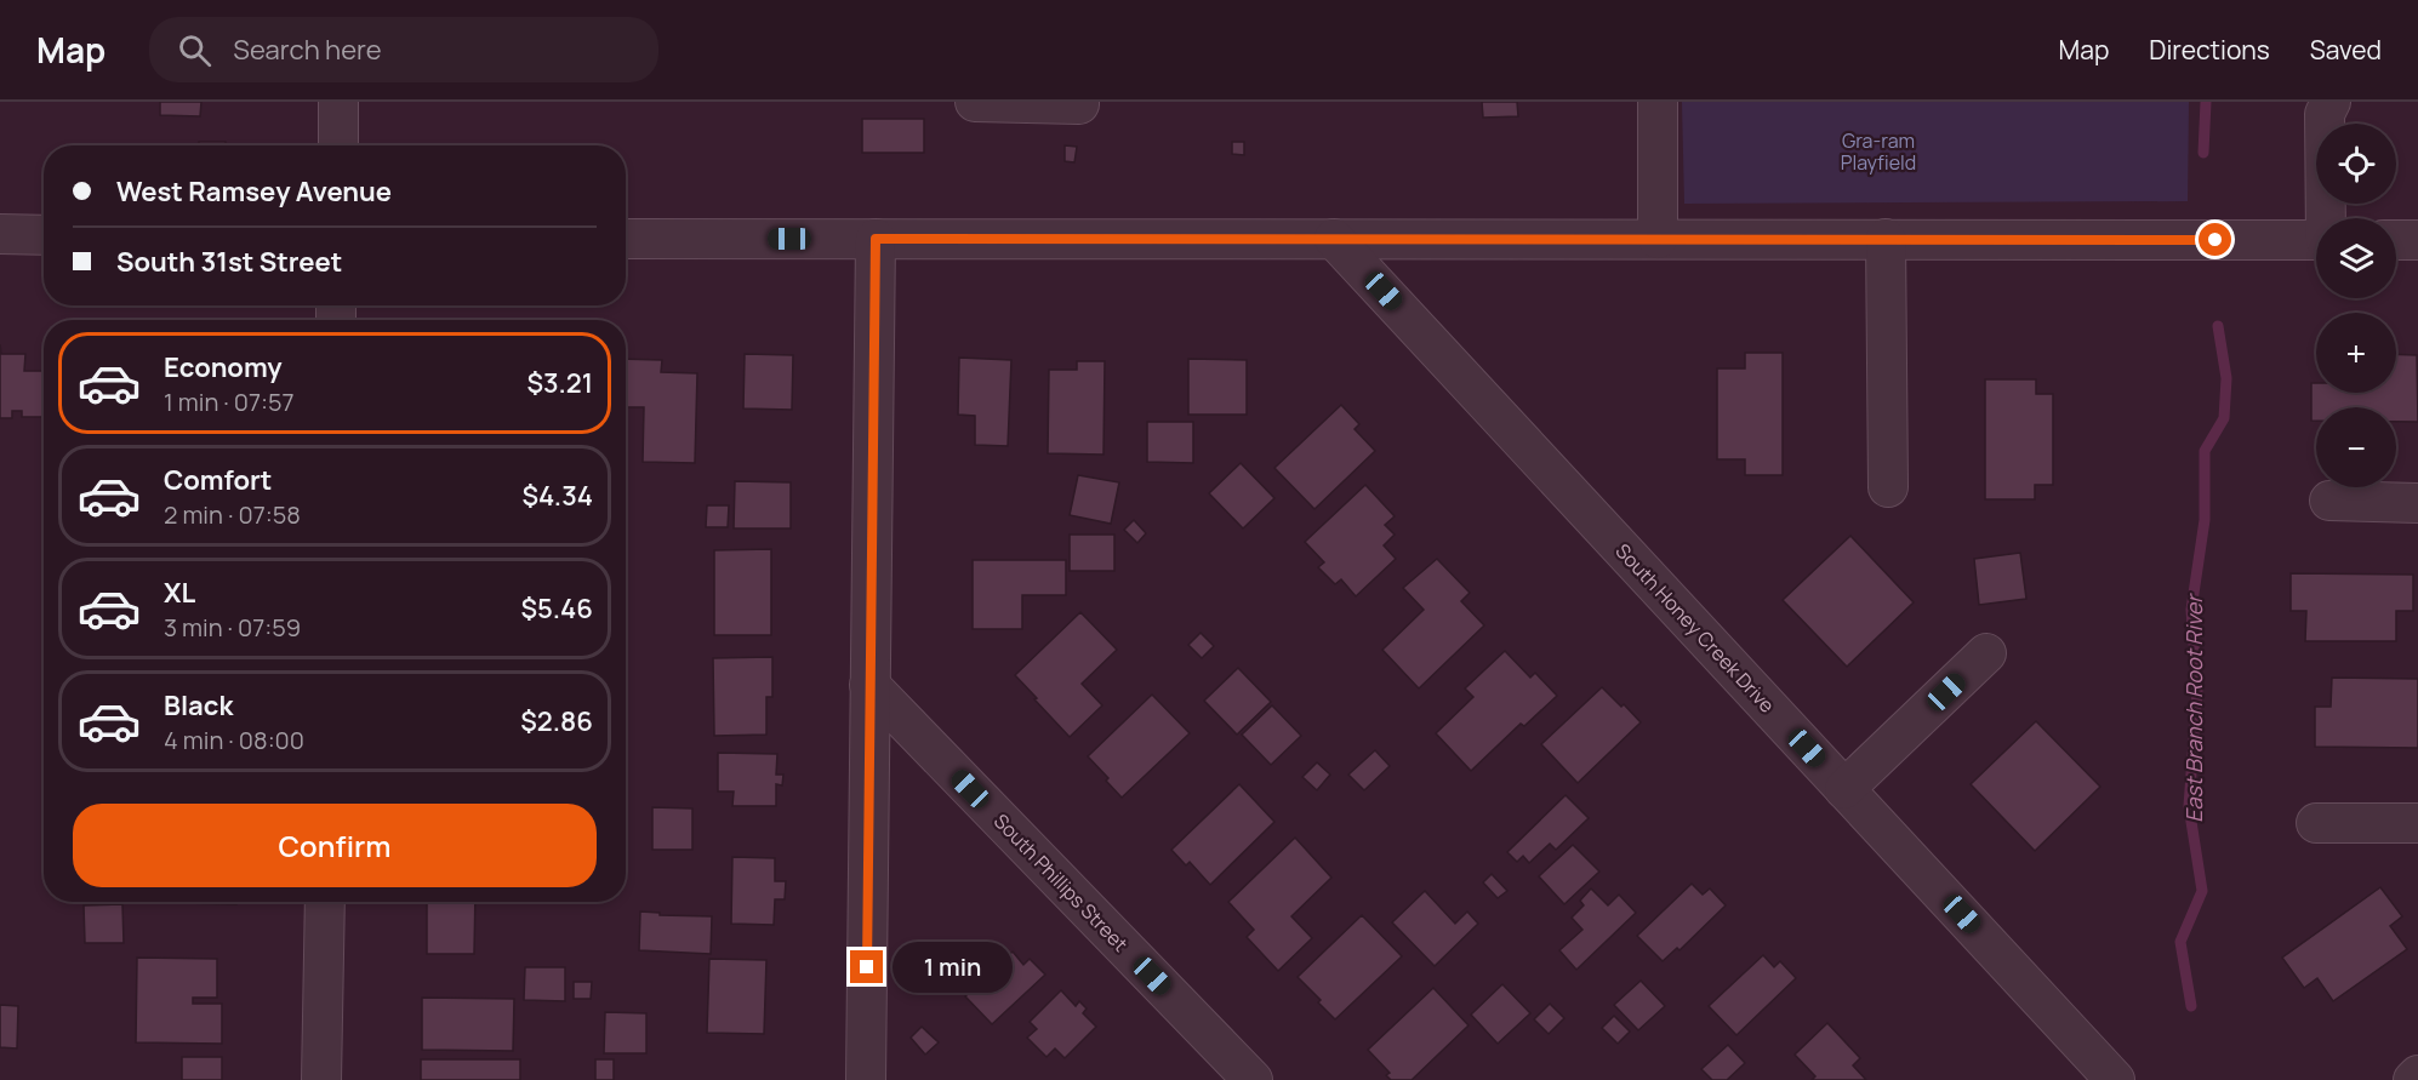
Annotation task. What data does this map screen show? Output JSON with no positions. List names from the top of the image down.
{
  "streets": {
    "street": ["South Honey Creek Drive", "South Phillips Street"]
  },
  "water": ["East Branch Root River"],
  "parks": ["Gra-ram Playfield"],
  "page": {
    "header": "Map",
    "search": "Search here",
    "nav": ["Map", "Directions", "Saved"],
    "map_buttons": ["+", "−"],
    "banner": ["West Ramsey Avenue", "South 31st Street"],
    "list": [
      {
        "name": "Economy",
        "note": "1 min · 07:57",
        "value": "$3.21"
      },
      {
        "name": "Comfort",
        "note": "2 min · 07:58",
        "value": "$4.34"
      },
      {
        "name": "XL",
        "note": "3 min · 07:59",
        "value": "$5.46"
      },
      {
        "name": "Black",
        "note": "4 min · 08:00",
        "value": "$2.86"
      }
    ],
    "buttons": "Confirm",
    "bubble": "1 min"
  }
}
